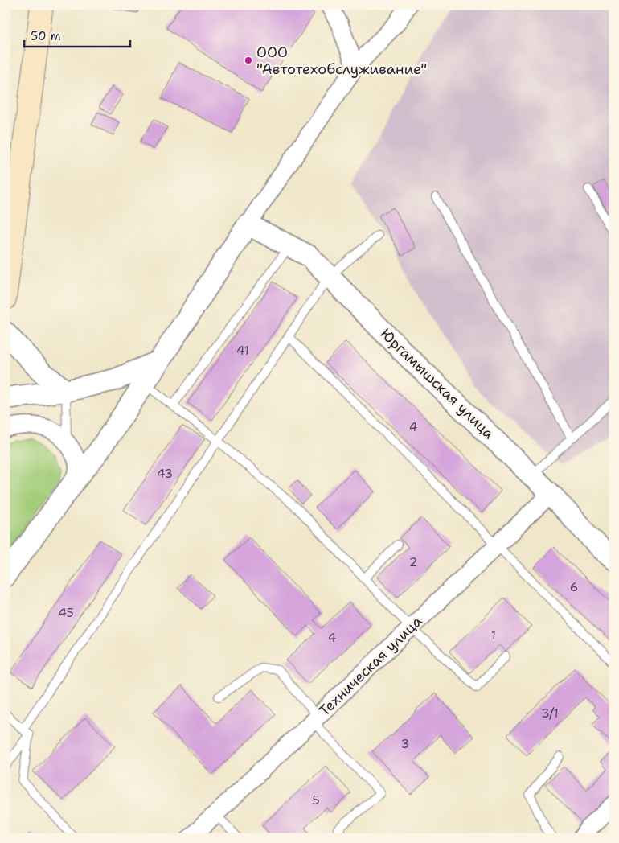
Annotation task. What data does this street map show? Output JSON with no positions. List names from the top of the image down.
{
  "streets": {
    "street": ["Юргамышская улица", "Техническая улица"]
  },
  "crossings": [
    ["Юргамышская улица", "Техническая улица"]
  ],
  "places": ["ООО \"Автотехобслуживание\""],
  "house_numbers": [
    "41",
    "4",
    "43",
    "2",
    "6",
    "45",
    "1",
    "4",
    "3/1",
    "3",
    "5"
  ],
  "scale_bar": "50 m"
}
